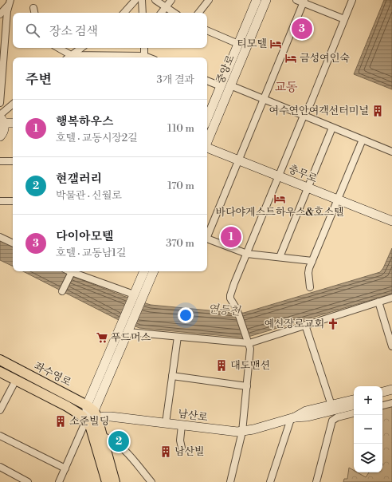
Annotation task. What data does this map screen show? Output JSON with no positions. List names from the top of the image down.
{
  "streets": {
    "main road": ["좌수영로"],
    "street": ["중앙로", "충무로", "남산로"]
  },
  "crossings": [
    ["좌수영로", "남산로"]
  ],
  "districts": ["교동"],
  "water": ["연등천"],
  "places": {
    "hotel": ["티모텔", "금성여인숙", "바다야게스트하우스&호스텔"],
    "building": [
      "여수연안여객선터미널",
      "대도맨션",
      "소준빌딩",
      "남산빌"
    ],
    "church": ["예신장로교회"],
    "supermarket": ["푸드머스"]
  },
  "page": {
    "search": "장소 검색",
    "pins": ["3", "1", "2"],
    "heading": ["주변", "3개 결과"],
    "list": [
      {
        "mark": "1",
        "name": "행복하우스",
        "note": "호텔 · 교동시장2길",
        "value": "110 m"
      },
      {
        "mark": "2",
        "name": "현갤러리",
        "note": "박물관 · 신월로",
        "value": "170 m"
      },
      {
        "mark": "3",
        "name": "다이아모텔",
        "note": "호텔 · 교동남1길",
        "value": "370 m"
      }
    ],
    "map_buttons": ["+", "−"]
  }
}
